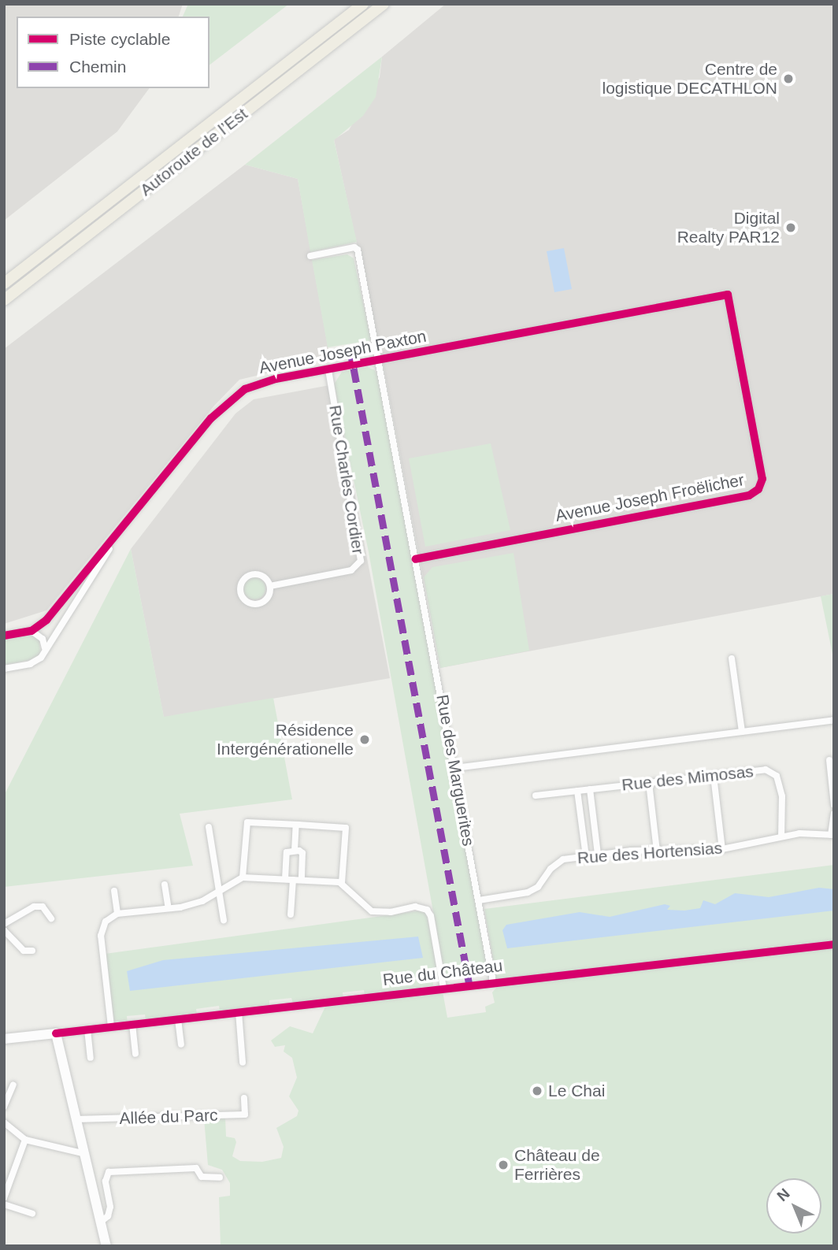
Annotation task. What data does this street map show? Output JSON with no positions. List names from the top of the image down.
{
  "streets": {
    "highway": ["Autoroute de l’Est"],
    "street": [
      "Avenue Joseph Paxton",
      "Rue Charles Cordier",
      "Avenue Joseph Froëlicher",
      "Rue des Marguerites",
      "Rue des Mimosas",
      "Rue des Hortensias",
      "Rue du Château",
      "Allée du Parc"
    ]
  },
  "crossings": [
    ["Avenue Joseph Paxton", "Rue Charles Cordier"],
    ["Avenue Joseph Paxton", "Avenue Joseph Froëlicher"],
    ["Avenue Joseph Froëlicher", "Rue des Marguerites"],
    ["Rue des Marguerites", "Rue des Hortensias"],
    ["Rue des Marguerites", "Rue du Château"],
    ["Rue des Mimosas", "Rue des Hortensias"]
  ],
  "places": [
    "Centre de logistique DECATHLON",
    "Digital Realty PAR12",
    "Résidence Intergénérationelle",
    "Le Chai",
    "Château de Ferrières"
  ],
  "legend": ["Piste cyclable", "Chemin"],
  "north": "top left"
}
